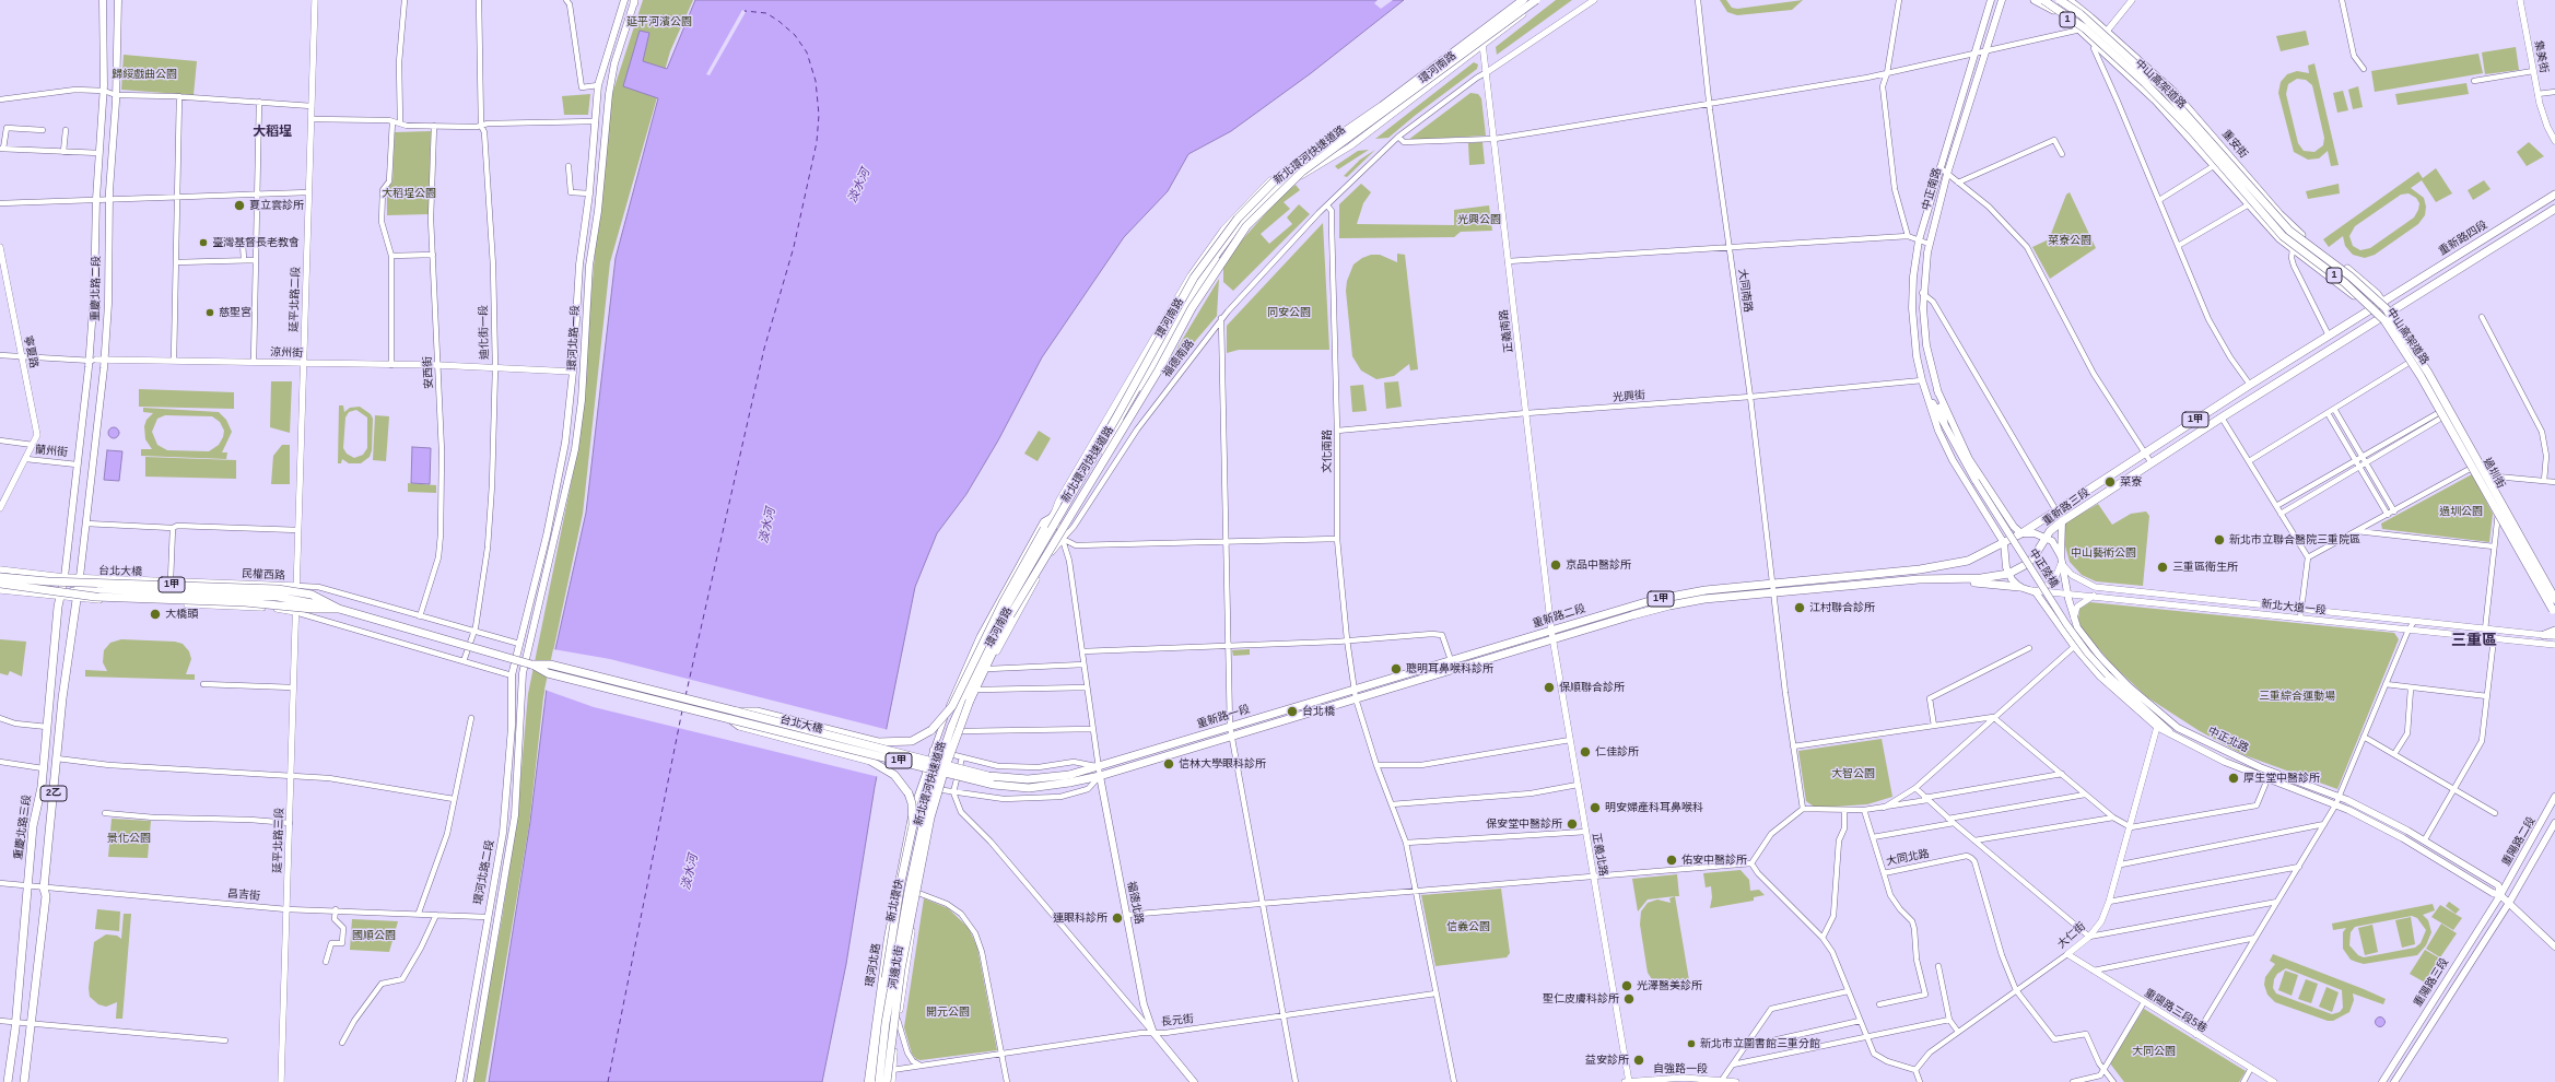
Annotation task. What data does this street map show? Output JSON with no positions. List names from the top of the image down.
{
  "streets": {
    "main road": [
      "1",
      "中山高架道路",
      "重安街",
      "新北環河快速道路",
      "中正南路",
      "重新路四段",
      "重慶北路二段",
      "環河北路一段",
      "1甲",
      "過圳街",
      "重新路三段",
      "中正陸橋",
      "台北大橋",
      "重新路二段",
      "重新路一段",
      "中正北路",
      "2乙",
      "重慶北路三段",
      "重陽路二段",
      "環河北路二段",
      "新北環快",
      "福德北路",
      "重陽路三段"
    ],
    "street": [
      "集美街",
      "環河南路",
      "大同南路",
      "延平北路二段",
      "正義南路",
      "迪化街一段",
      "寧夏路",
      "涼州街",
      "福德南路",
      "安西街",
      "光興街",
      "蘭州街",
      "文化南路",
      "民權西路",
      "新北大道一段",
      "延平北路三段",
      "正義北路",
      "大同北路",
      "昌吉街",
      "大仁街",
      "環河北路",
      "河邊北街",
      "重陽路三段5巷",
      "長元街",
      "自強路一段"
    ]
  },
  "crossings": [
    ["1", "過圳街"],
    ["1", "重新路三段"],
    ["環河南路", "新北環河快速道路"],
    ["環河南路", "正義南路"],
    ["環河南路", "福德南路"],
    ["環河南路", "重新路一段"],
    ["環河南路", "環河北路"],
    ["環河南路", "河邊北街"],
    ["重安街", "重新路四段"],
    ["重安街", "過圳街"],
    ["重安街", "重新路三段"],
    ["新北環河快速道路", "新北環快"],
    ["中正南路", "光興街"],
    ["中正南路", "重新路三段"],
    ["中正南路", "中正陸橋"],
    ["重新路四段", "過圳街"],
    ["重新路四段", "重新路三段"],
    ["重慶北路二段", "涼州街"],
    ["重慶北路二段", "蘭州街"],
    ["重慶北路二段", "民權西路"],
    ["重慶北路二段", "2乙"],
    ["重慶北路二段", "重慶北路三段"],
    ["大同南路", "光興街"],
    ["大同南路", "重新路三段"],
    ["大同南路", "重新路二段"],
    ["延平北路二段", "涼州街"],
    ["延平北路二段", "民權西路"],
    ["延平北路二段", "延平北路三段"],
    ["正義南路", "福德南路"],
    ["正義南路", "光興街"],
    ["正義南路", "重新路二段"],
    ["正義南路", "正義北路"],
    ["迪化街一段", "涼州街"],
    ["迪化街一段", "民權西路"],
    ["環河北路一段", "涼州街"],
    ["環河北路一段", "民權西路"],
    ["環河北路一段", "環河北路二段"],
    ["寧夏路", "涼州街"],
    ["寧夏路", "蘭州街"],
    ["涼州街", "安西街"],
    ["福德南路", "文化南路"],
    ["安西街", "民權西路"],
    ["光興街", "文化南路"],
    ["1甲", "過圳街"],
    ["1甲", "重新路三段"],
    ["1甲", "台北大橋"],
    ["1甲", "2乙"],
    ["文化南路", "重新路二段"],
    ["文化南路", "重新路一段"],
    ["文化南路", "長元街"],
    ["過圳街", "重新路三段"],
    ["重新路三段", "重新路二段"],
    ["重新路三段", "中正北路"],
    ["中正陸橋", "中正北路"],
    ["台北大橋", "重新路一段"],
    ["民權西路", "2乙"],
    ["民權西路", "重慶北路三段"],
    ["新北大道一段", "中正北路"],
    ["重新路二段", "重新路一段"],
    ["重新路二段", "正義北路"],
    ["重新路一段", "福德北路"],
    ["重新路一段", "環河北路"],
    ["重新路一段", "河邊北街"],
    ["中正北路", "重陽路二段"],
    ["中正北路", "大仁街"],
    ["中正北路", "重陽路三段"],
    ["2乙", "昌吉街"],
    ["重慶北路三段", "昌吉街"],
    ["延平北路三段", "昌吉街"],
    ["重陽路二段", "重陽路三段"],
    ["正義北路", "自強路一段"],
    ["大同北路", "大仁街"],
    ["環河北路二段", "昌吉街"],
    ["新北環快", "環河北路"],
    ["福德北路", "長元街"],
    ["大仁街", "重陽路三段5巷"],
    ["河邊北街", "長元街"]
  ],
  "districts": ["大稻埕", "三重區"],
  "water": ["淡水河"],
  "parks": [
    "延平河濱公園",
    "歸綏戲曲公園",
    "大稻埕公園",
    "光興公園",
    "菜寮公園",
    "同安公園",
    "過圳公園",
    "中山藝術公園",
    "三重綜合運動場",
    "大智公園",
    "景化公園",
    "信義公園",
    "國順公園",
    "開元公園",
    "大同公園"
  ],
  "places": [
    "夏立雲診所",
    "臺灣基督長老教會",
    "慈聖宮",
    "菜寮",
    "新北市立聯合醫院三重院區",
    "京品中醫診所",
    "三重區衛生所",
    "江村聯合診所",
    "大橋頭",
    "聰明耳鼻喉科診所",
    "保順聯合診所",
    "台北橋",
    "仁佳診所",
    "信林大學眼科診所",
    "厚生堂中醫診所",
    "明安婦產科耳鼻喉科",
    "保安堂中醫診所",
    "佑安中醫診所",
    "連眼科診所",
    "光澤醫美診所",
    "聖仁皮膚科診所",
    "新北市立圖書館三重分館",
    "益安診所"
  ]
}
